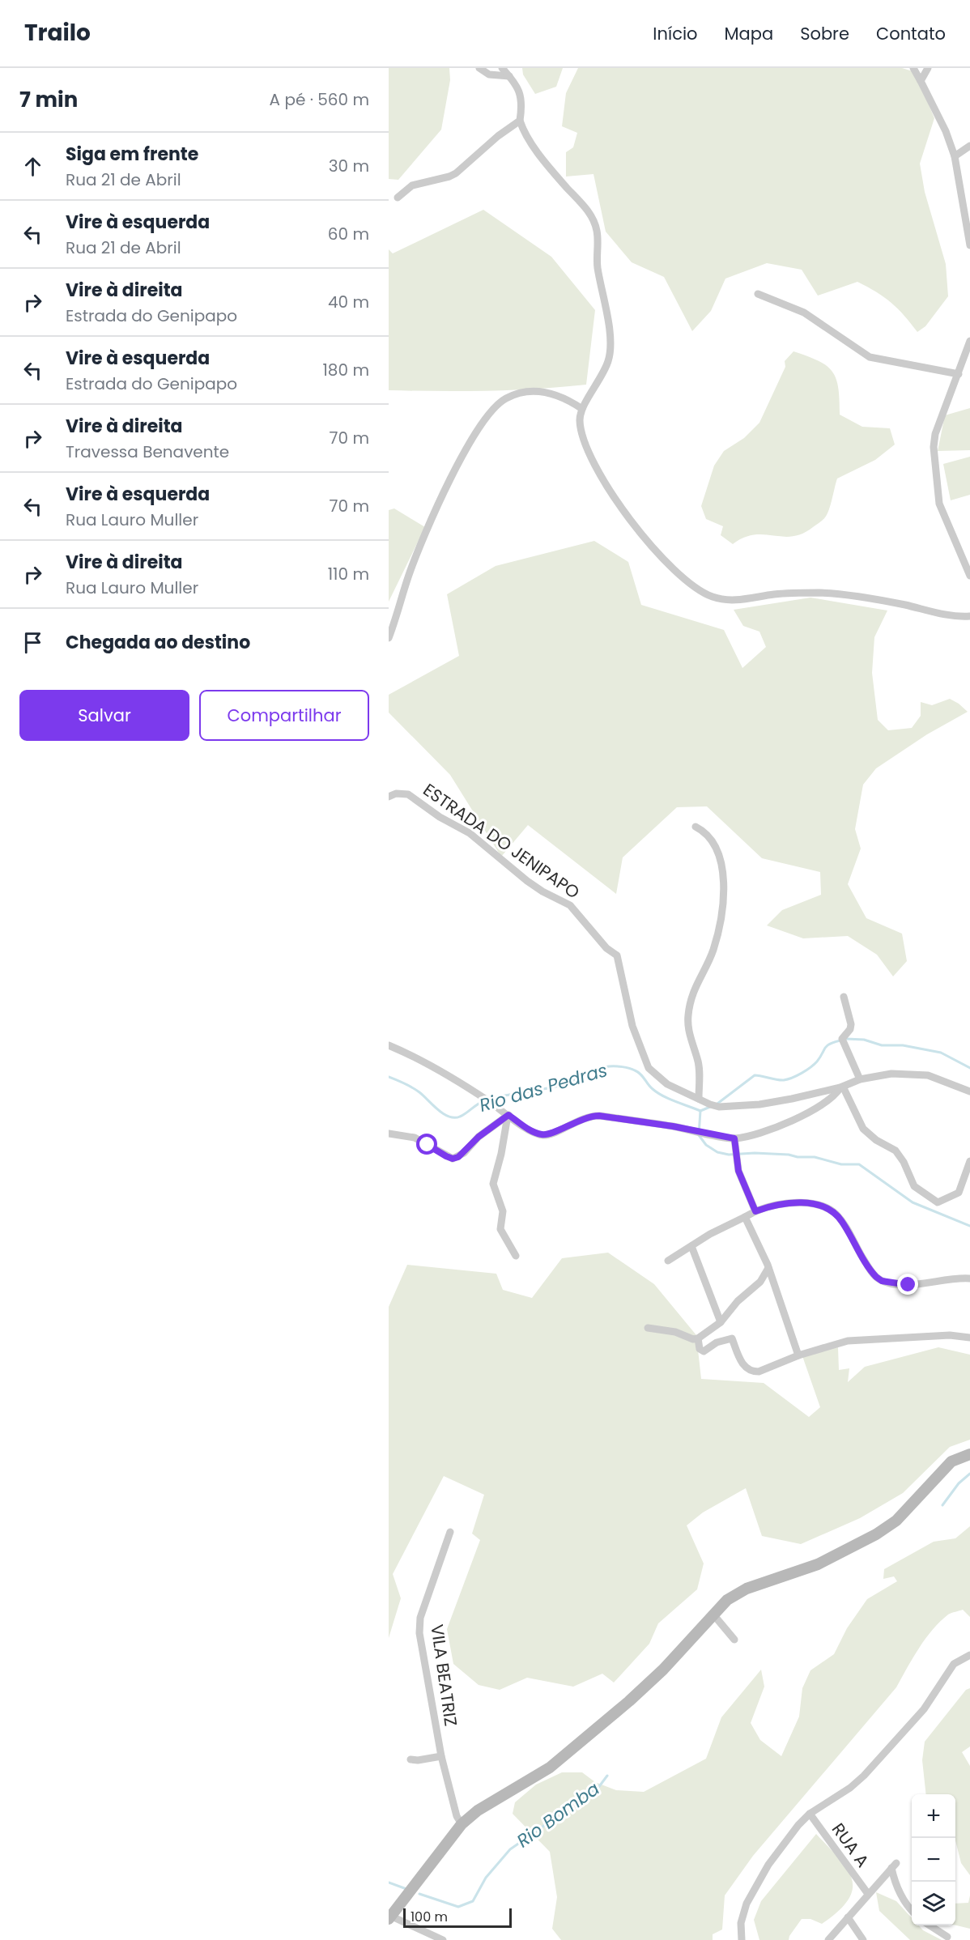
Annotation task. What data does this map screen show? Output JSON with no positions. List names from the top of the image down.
{
  "streets": {
    "street": ["ESTRADA DO JENIPAPO", "VILA BEATRIZ", "RUA A"]
  },
  "water": ["Rio das Pedras", "Rio Bomba"],
  "scale_bar": "100 m",
  "page": {
    "header": "Trailo",
    "nav": [
      "Início",
      "Mapa",
      "Sobre",
      "Contato"
    ],
    "heading": ["7 min", "A pé · 560 m"],
    "list": [
      ["Siga em frente", "Rua 21 de Abril", "30 m"],
      ["Vire à esquerda", "Rua 21 de Abril", "60 m"],
      ["Vire à direita", "Estrada do Genipapo", "40 m"],
      ["Vire à esquerda", "Estrada do Genipapo", "180 m"],
      ["Vire à direita", "Travessa Benavente", "70 m"],
      ["Vire à esquerda", "Rua Lauro Muller", "70 m"],
      ["Vire à direita", "Rua Lauro Muller", "110 m"],
      "Chegada ao destino"
    ],
    "buttons": ["Salvar", "Compartilhar"],
    "map_buttons": ["+", "−"],
    "scale": "100 m"
  }
}
